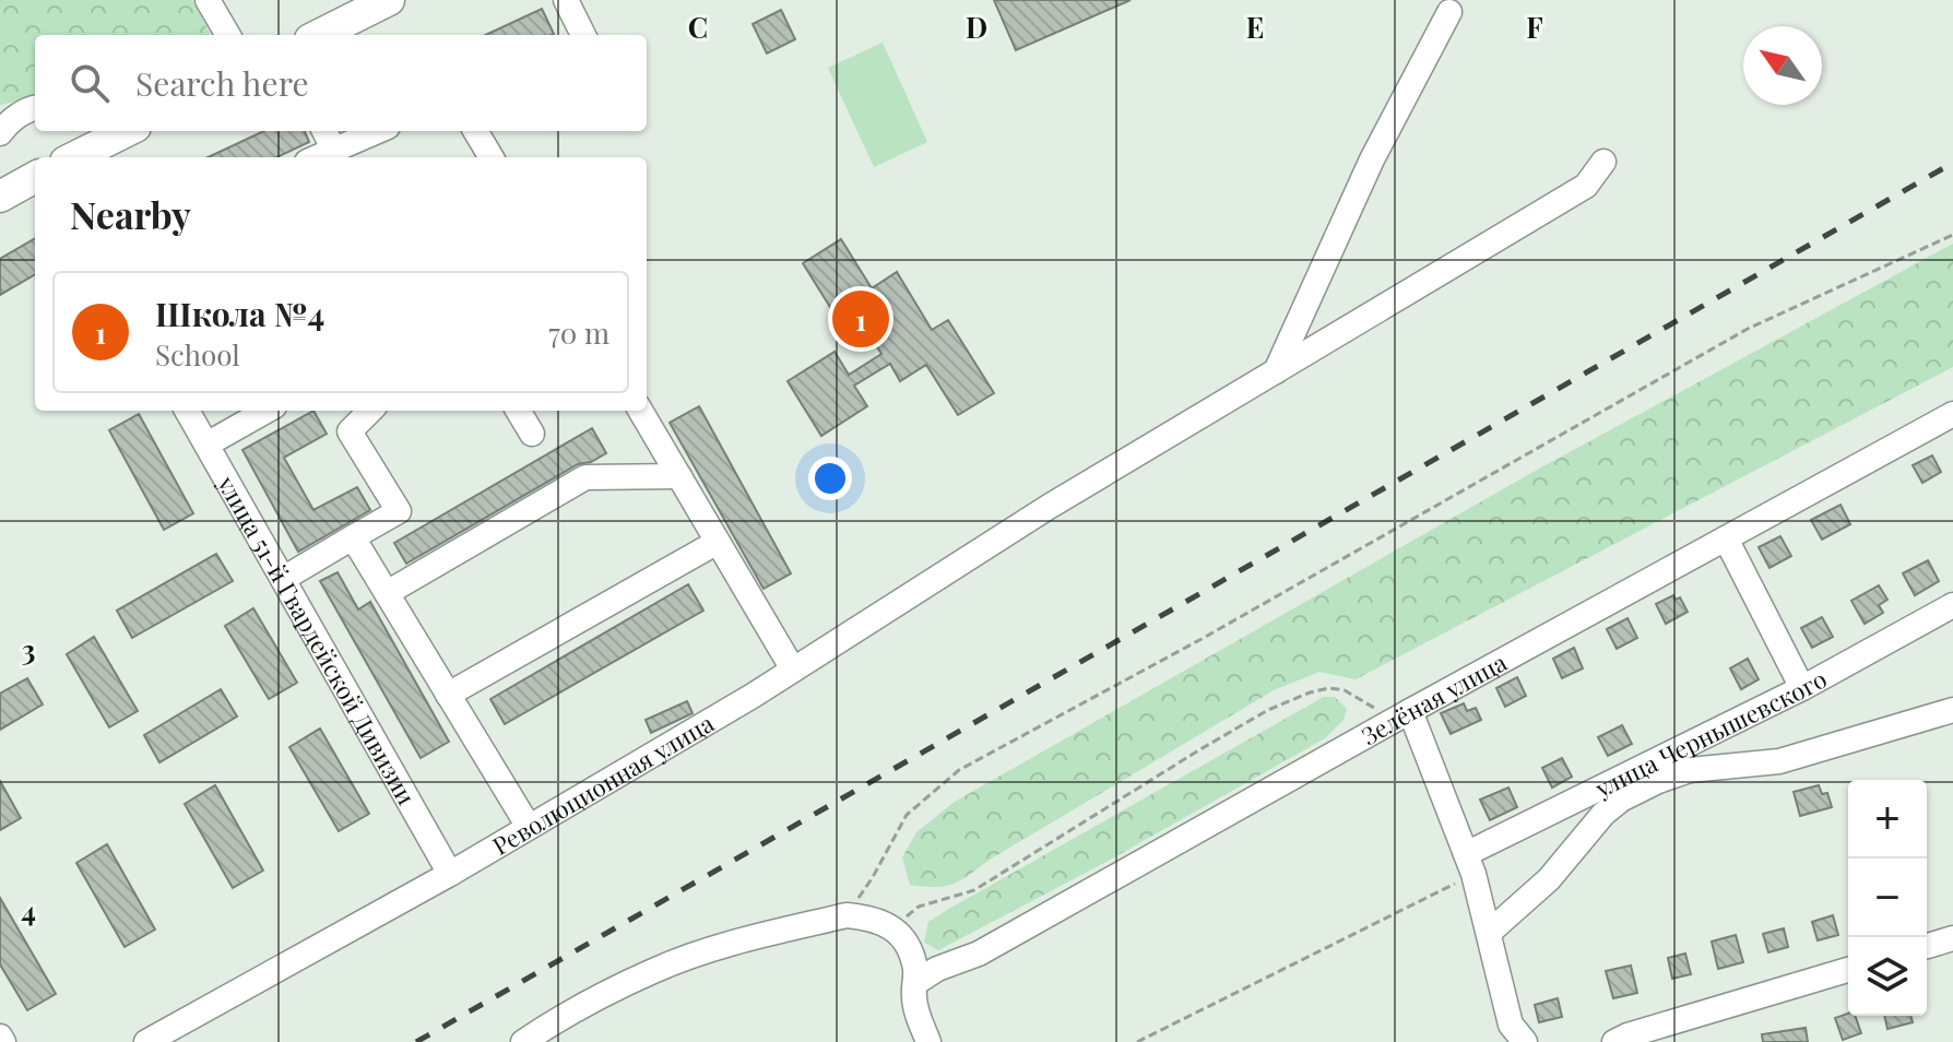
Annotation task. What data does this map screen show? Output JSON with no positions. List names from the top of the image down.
{
  "streets": {
    "street": [
      "улица 51-й Гвардейской Дивизии",
      "Зелёная улица",
      "улица Чернышевского",
      "Революционная улица"
    ]
  },
  "crossings": [
    ["улица 51-й Гвардейской Дивизии", "Революционная улица"]
  ],
  "north": "top left",
  "page": {
    "search": "Search here",
    "heading": "Nearby",
    "list": [
      {
        "mark": "1",
        "name": "Школа №4",
        "note": "School",
        "value": "70 m"
      }
    ],
    "pins": "1",
    "map_buttons": ["+", "−"]
  },
  "grid": {
    "columns": [
      "C",
      "D",
      "E",
      "F"
    ],
    "rows": ["3", "4"]
  }
}
